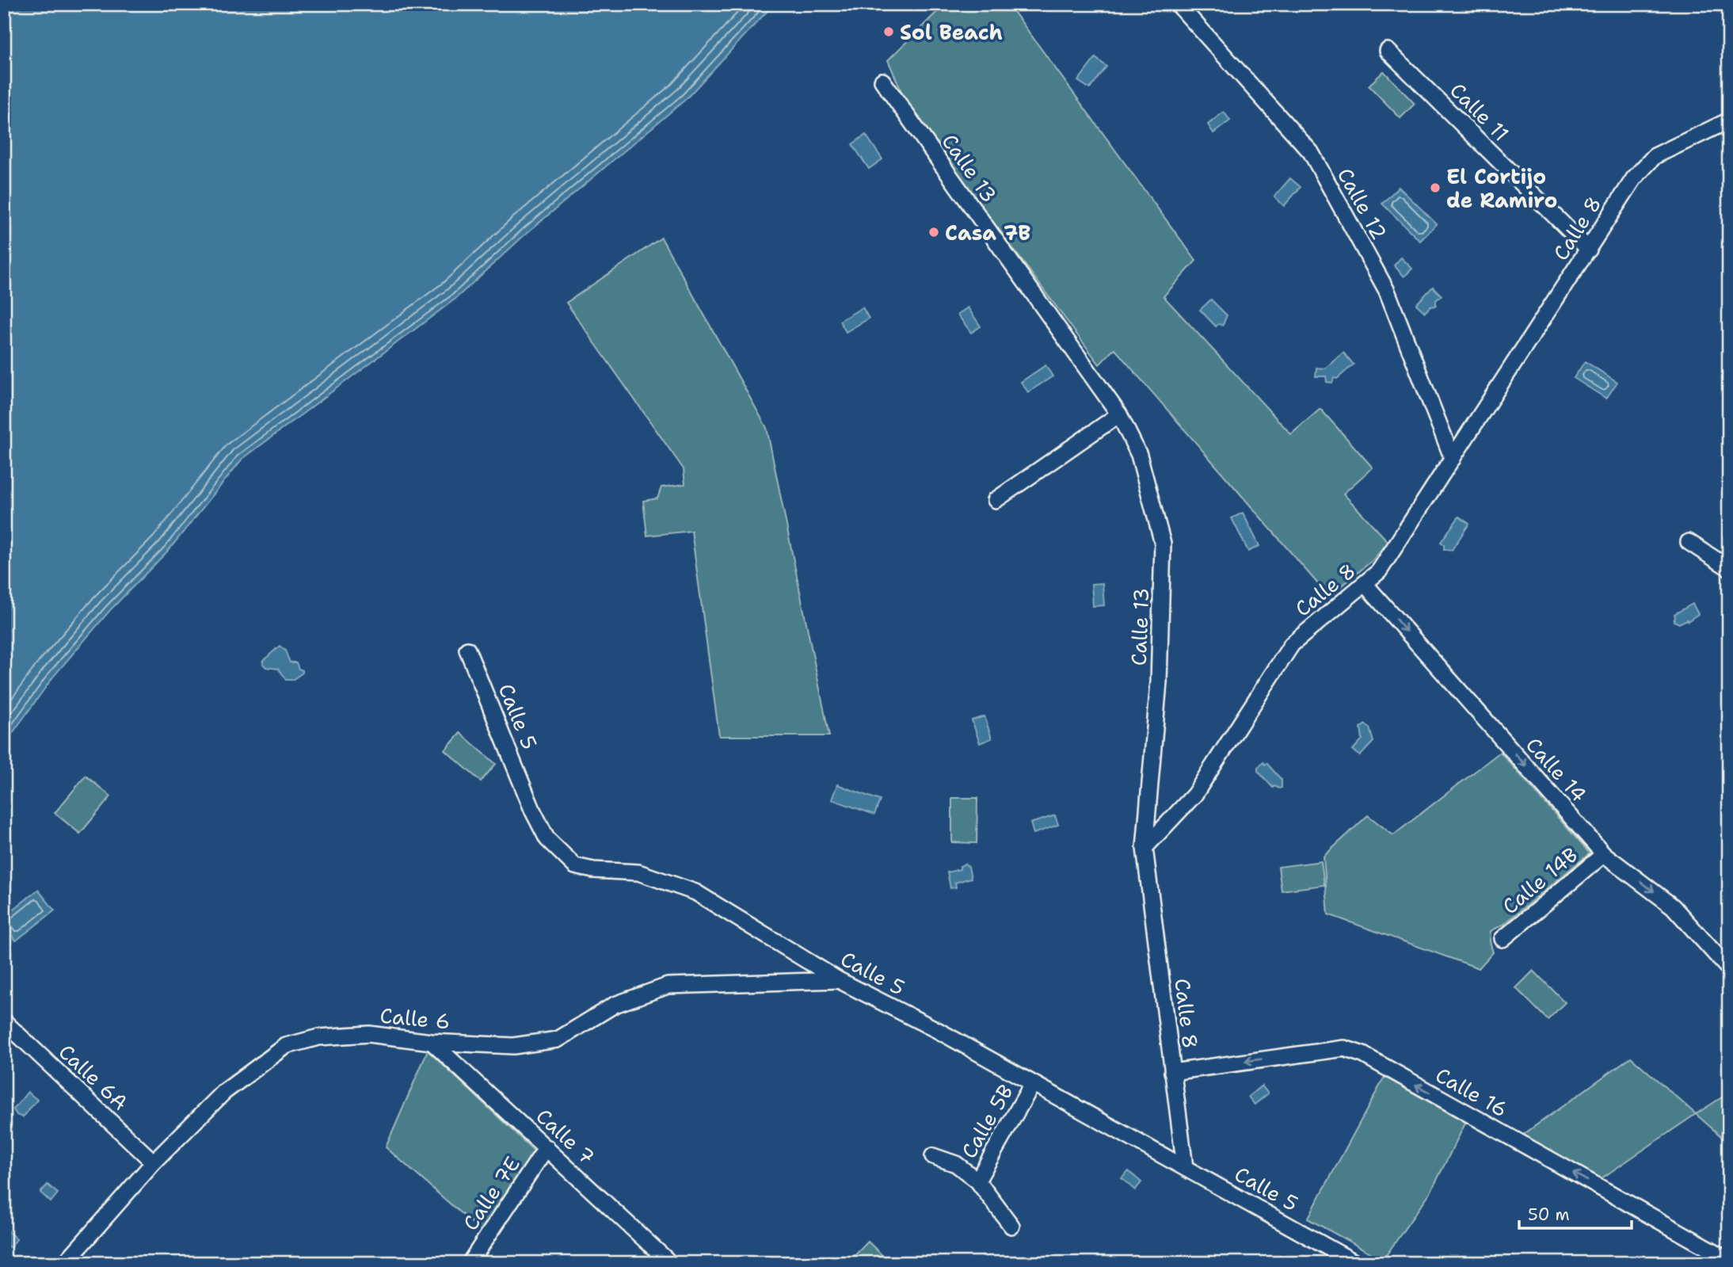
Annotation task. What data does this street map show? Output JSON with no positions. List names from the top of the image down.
{
  "streets": {
    "street": [
      "Calle 11",
      "Calle 13",
      "Calle 12",
      "Calle 8",
      "Calle 5",
      "Calle 14",
      "Calle 14B",
      "Calle 6",
      "Calle 6A",
      "Calle 16",
      "Calle 5B",
      "Calle 7",
      "Calle 7E"
    ]
  },
  "crossings": [
    ["Calle 11", "Calle 8"],
    ["Calle 13", "Calle 8"],
    ["Calle 12", "Calle 8"],
    ["Calle 8", "Calle 5"],
    ["Calle 8", "Calle 14"],
    ["Calle 8", "Calle 16"],
    ["Calle 5", "Calle 6"],
    ["Calle 5", "Calle 5B"],
    ["Calle 14", "Calle 14B"],
    ["Calle 6", "Calle 6A"],
    ["Calle 6", "Calle 7"],
    ["Calle 7", "Calle 7E"]
  ],
  "one_way": ["Calle 14", "Calle 16"],
  "places": ["Sol Beach", "El Cortijo de Ramiro", "Casa 7B"],
  "scale_bar": "50 m"
}
